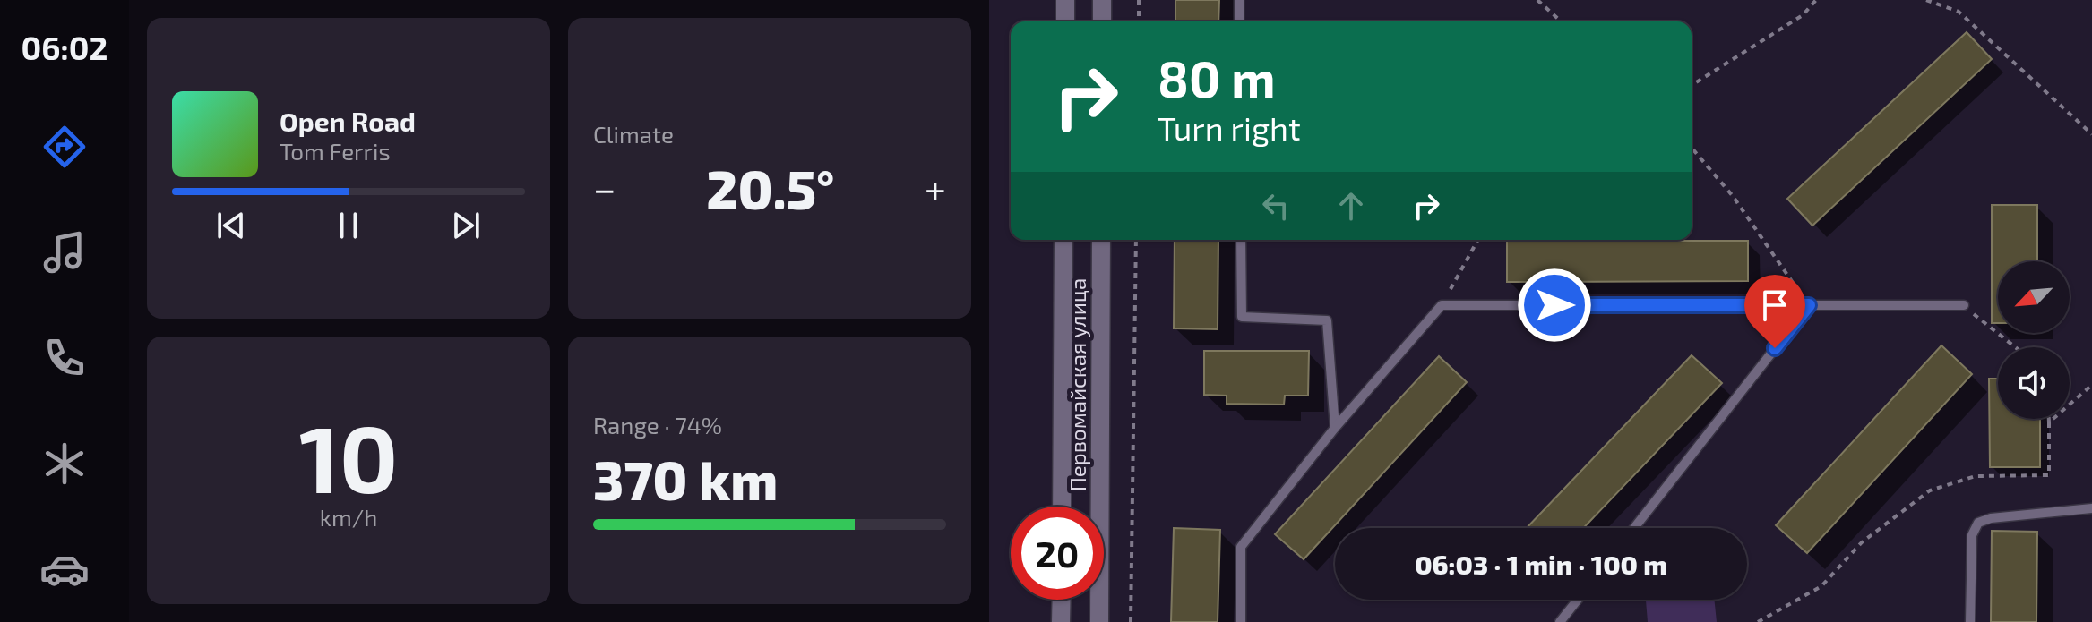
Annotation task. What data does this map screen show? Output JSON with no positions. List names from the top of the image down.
{
  "streets": {
    "main road": ["Первомайская улица"]
  },
  "north": "bottom left",
  "page": {
    "tabs": "06:02",
    "tile": [
      "Climate",
      ["10", "km/h"],
      ["Range · 74%", "370 km"]
    ],
    "turn": ["80 m", "Turn right"],
    "song": ["Open Road", "Tom Ferris"],
    "heat": ["−", "20.5°", "+"],
    "limit": "20",
    "trip": "06:03 · 1 min · 100 m"
  }
}
